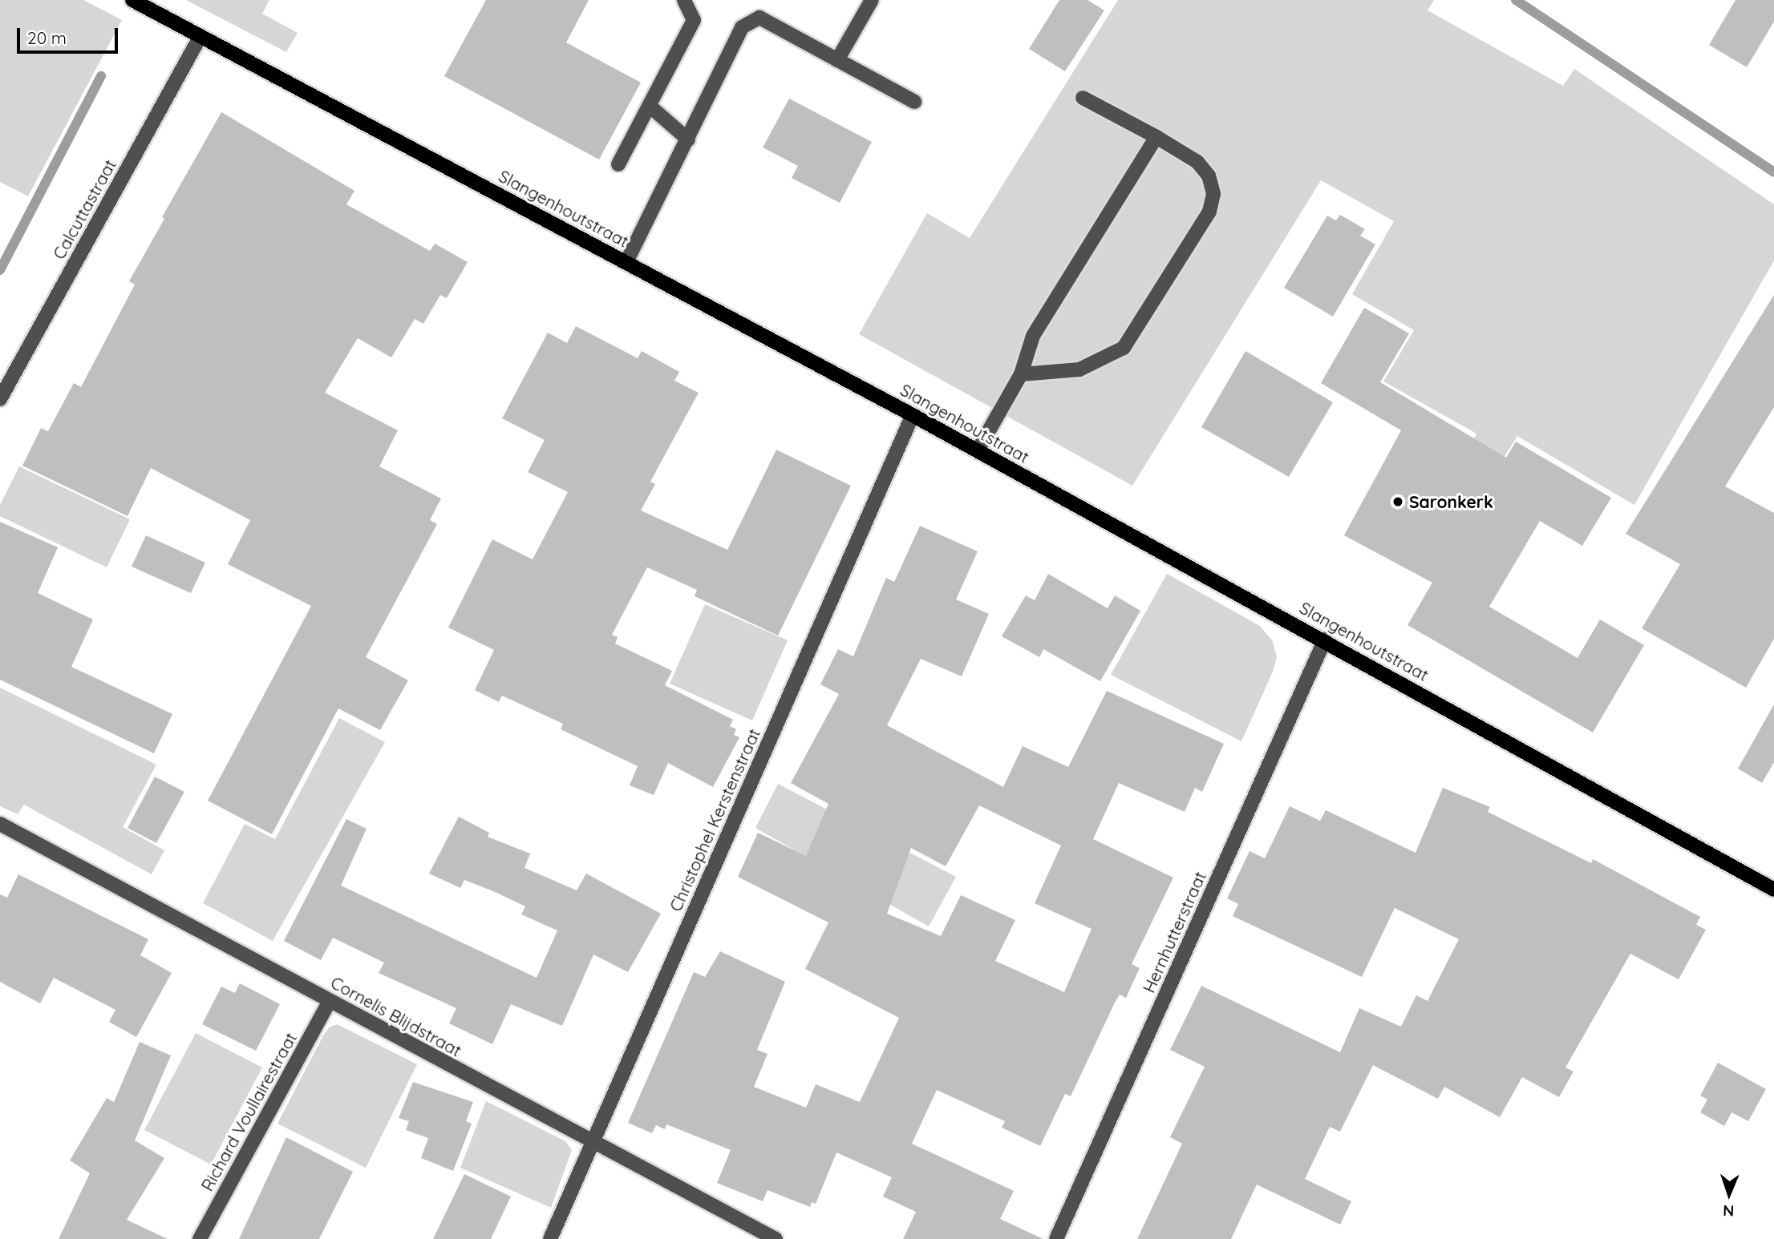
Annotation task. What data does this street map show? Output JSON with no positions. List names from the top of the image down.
{
  "streets": {
    "main road": ["Slangenhoutstraat"],
    "street": [
      "Calcuttastraat",
      "Christophel Kerstenstraat",
      "Hernhutterstraat",
      "Cornelis Blijdstraat",
      "Richard Voullairestraat"
    ]
  },
  "crossings": [
    ["Slangenhoutstraat", "Calcuttastraat"],
    ["Slangenhoutstraat", "Christophel Kerstenstraat"],
    ["Slangenhoutstraat", "Hernhutterstraat"],
    ["Christophel Kerstenstraat", "Cornelis Blijdstraat"],
    ["Cornelis Blijdstraat", "Richard Voullairestraat"]
  ],
  "places": ["Saronkerk"],
  "scale_bar": "20 m",
  "north": "bottom"
}
